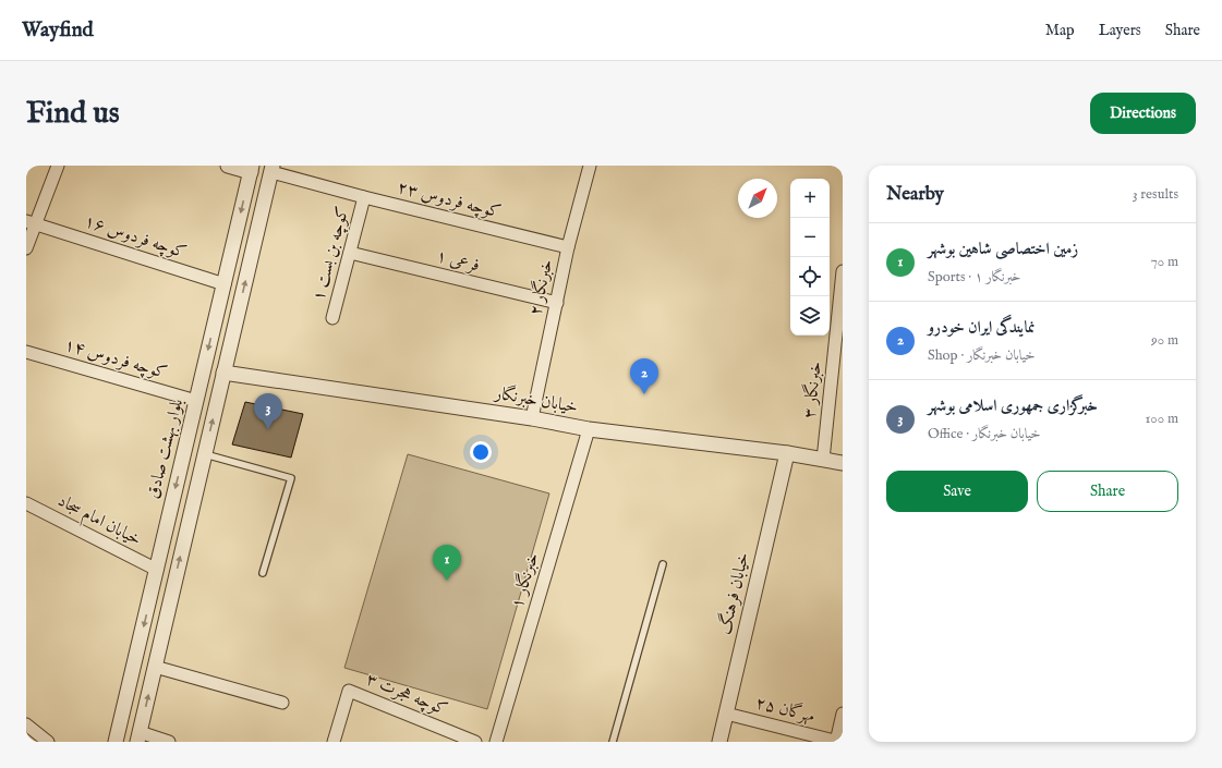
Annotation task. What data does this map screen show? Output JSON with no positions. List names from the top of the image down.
{
  "streets": {
    "street": [
      "کوچه فردوس ۲۳",
      "کوچه فردوس ۱۶",
      "کوچه بن بست ۱",
      "فرعی ۱",
      "خبرنگار ۲",
      "کوچه فردوس ۱۴",
      "خبرنگار ۳",
      "خیابان خبرنگار",
      "بلوار بهشت صادق",
      "خیابان امام سجاد",
      "خبرنگار ۱",
      "خیابان فرهنگ",
      "کوچه هجرت ۳",
      "مهرگان ۲۵"
    ]
  },
  "crossings": [
    ["کوچه فردوس ۲۳", "کوچه بن بست ۱"],
    ["کوچه فردوس ۲۳", "خبرنگار ۲"],
    ["کوچه فردوس ۱۶", "بلوار بهشت صادق"],
    ["کوچه بن بست ۱", "فرعی ۱"],
    ["فرعی ۱", "خبرنگار ۲"],
    ["خبرنگار ۲", "خیابان خبرنگار"],
    ["کوچه فردوس ۱۴", "بلوار بهشت صادق"],
    ["خبرنگار ۳", "خیابان خبرنگار"],
    ["خیابان خبرنگار", "خبرنگار ۱"],
    ["خیابان خبرنگار", "خیابان فرهنگ"],
    ["بلوار بهشت صادق", "خیابان امام سجاد"],
    ["خیابان فرهنگ", "مهرگان ۲۵"]
  ],
  "north": "top right",
  "page": {
    "header": "Wayfind",
    "nav": ["Map", "Layers", "Share"],
    "buttons": [
      "Directions",
      ["Save", "Share"]
    ],
    "title": "Find us",
    "heading": ["Nearby", "3 results"],
    "map_buttons": ["+", "−"],
    "list": [
      {
        "mark": "1",
        "name": "زمین اختصاصی شاهین بوشهر",
        "note": "Sports · خبرنگار ۱",
        "value": "70 m"
      },
      {
        "mark": "2",
        "name": "نمایندگی ایران خودرو",
        "note": "Shop · خیابان خبرنگار",
        "value": "90 m"
      },
      {
        "mark": "3",
        "name": "خبرگزاری جمهوری اسلامی بوشهر",
        "note": "Office · خیابان خبرنگار",
        "value": "100 m"
      }
    ],
    "pins": ["2", "3", "1"]
  }
}
